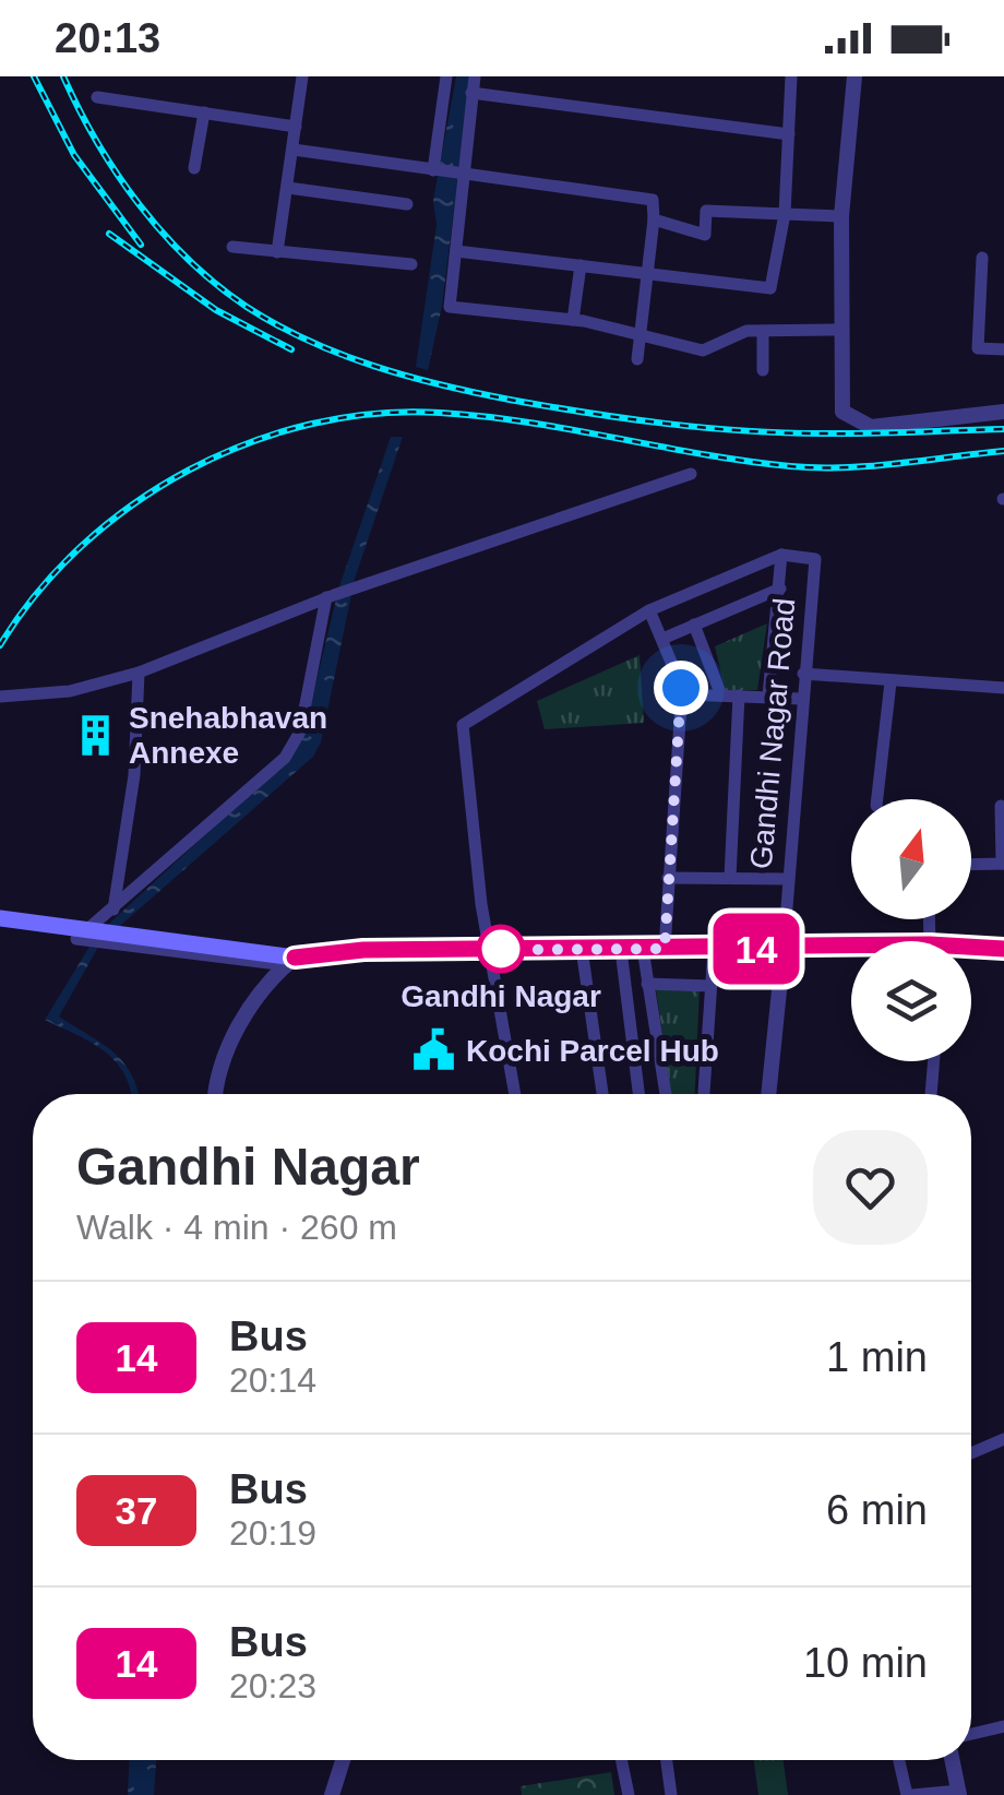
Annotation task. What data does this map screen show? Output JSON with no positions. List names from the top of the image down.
{
  "streets": {
    "street": ["Gandhi Nagar Road"]
  },
  "places": {
    "building": ["Snehabhavan Annexe"],
    "other": ["Gandhi Nagar"],
    "public building": ["Kochi Parcel Hub"]
  },
  "lines": ["bus line 14"],
  "north": "top",
  "page": {
    "status": "20:13",
    "on_map": "14",
    "heading": ["Gandhi Nagar", "Walk · 4 min · 260 m"],
    "list": [
      {
        "mark": "14",
        "name": "Bus",
        "note": "20:14",
        "value": "1 min"
      },
      {
        "mark": "37",
        "name": "Bus",
        "note": "20:19",
        "value": "6 min"
      },
      {
        "mark": "14",
        "name": "Bus",
        "note": "20:23",
        "value": "10 min"
      }
    ]
  }
}
